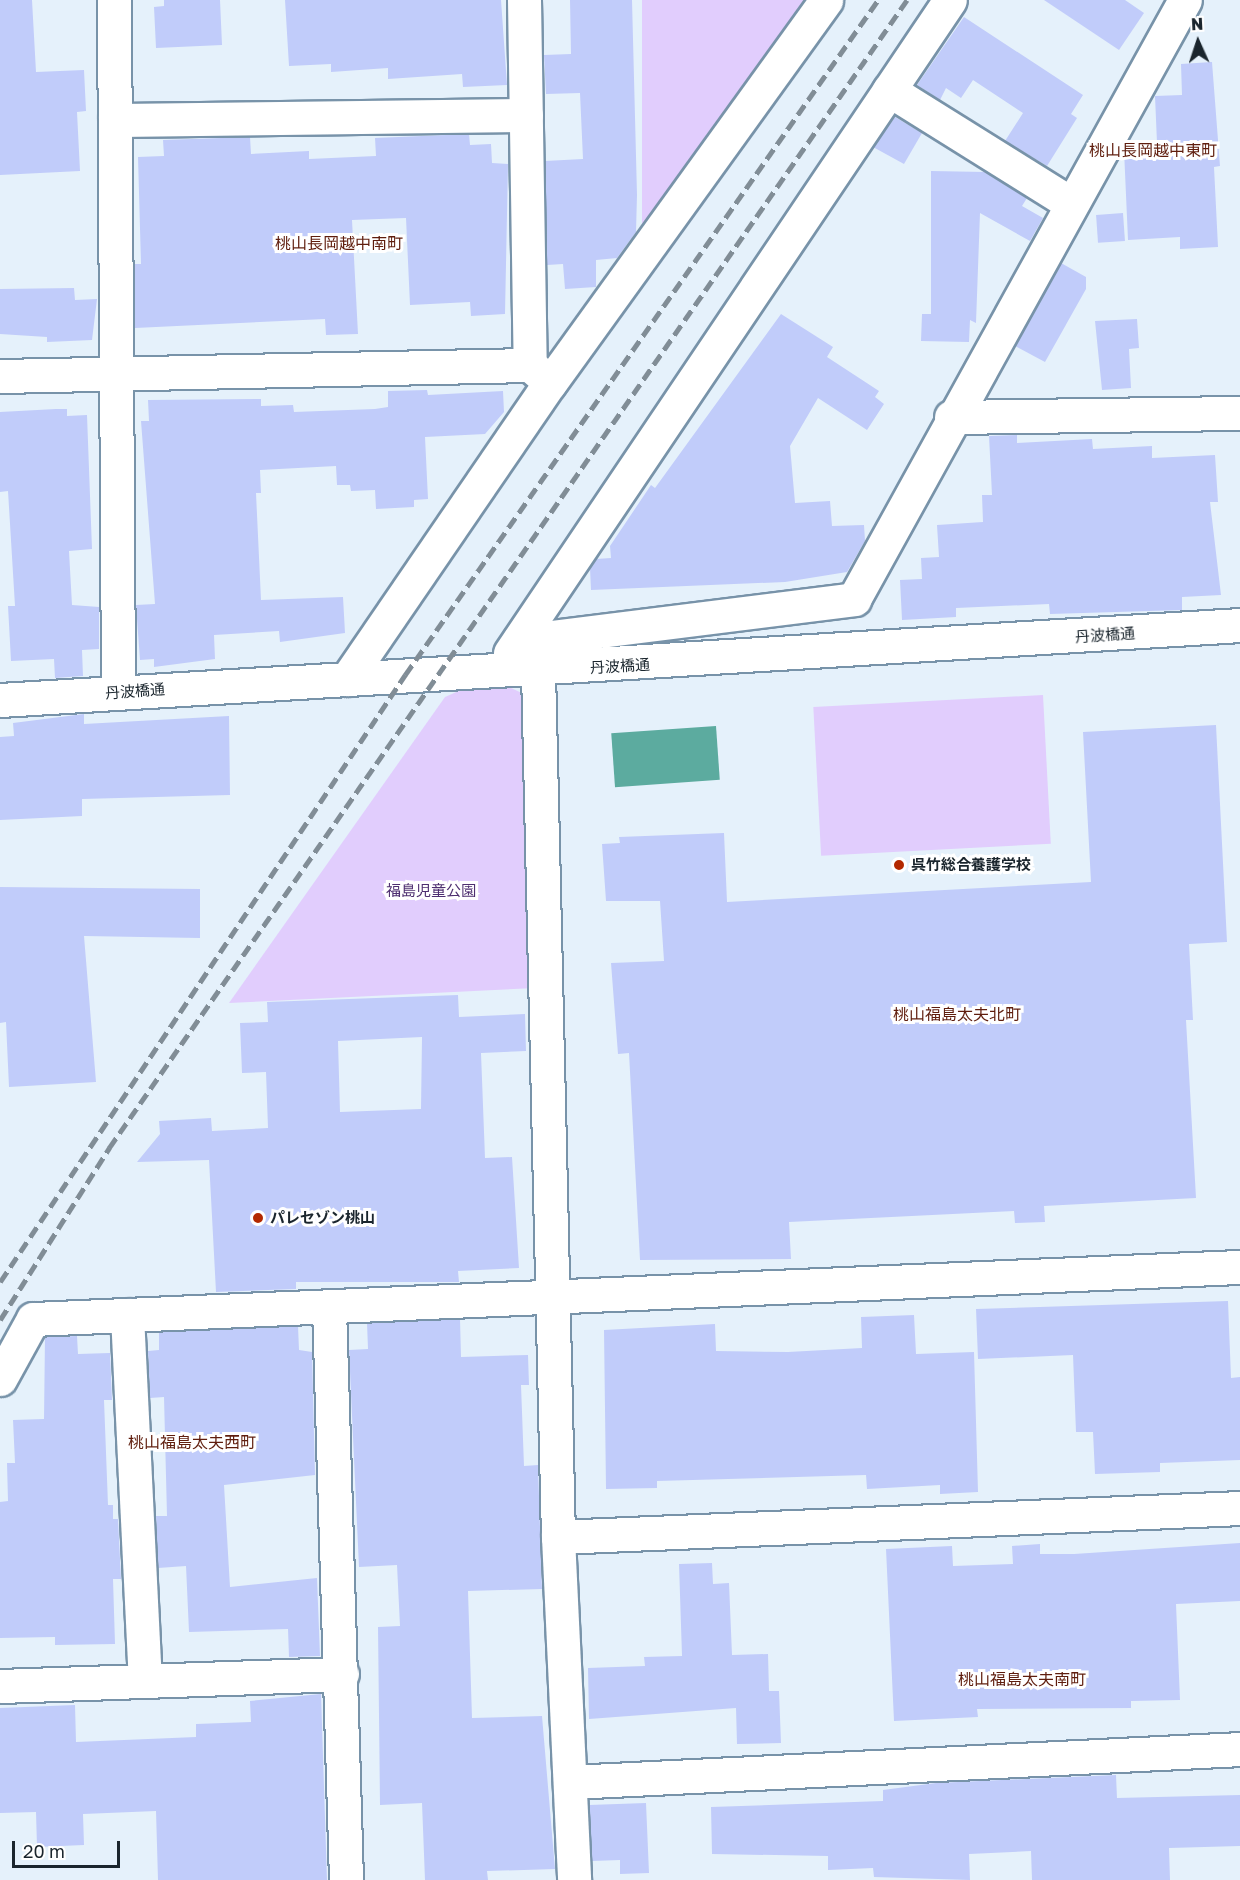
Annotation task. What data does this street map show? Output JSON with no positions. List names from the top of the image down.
{
  "streets": {
    "street": ["丹波橋通"]
  },
  "districts": [
    "桃山長岡越中東町",
    "桃山長岡越中南町",
    "桃山福島太夫北町",
    "桃山福島太夫西町",
    "桃山福島太夫南町"
  ],
  "parks": ["福島児童公園"],
  "places": ["呉竹総合養護学校", "パレセゾン桃山"],
  "scale_bar": "20 m",
  "north": "top"
}
